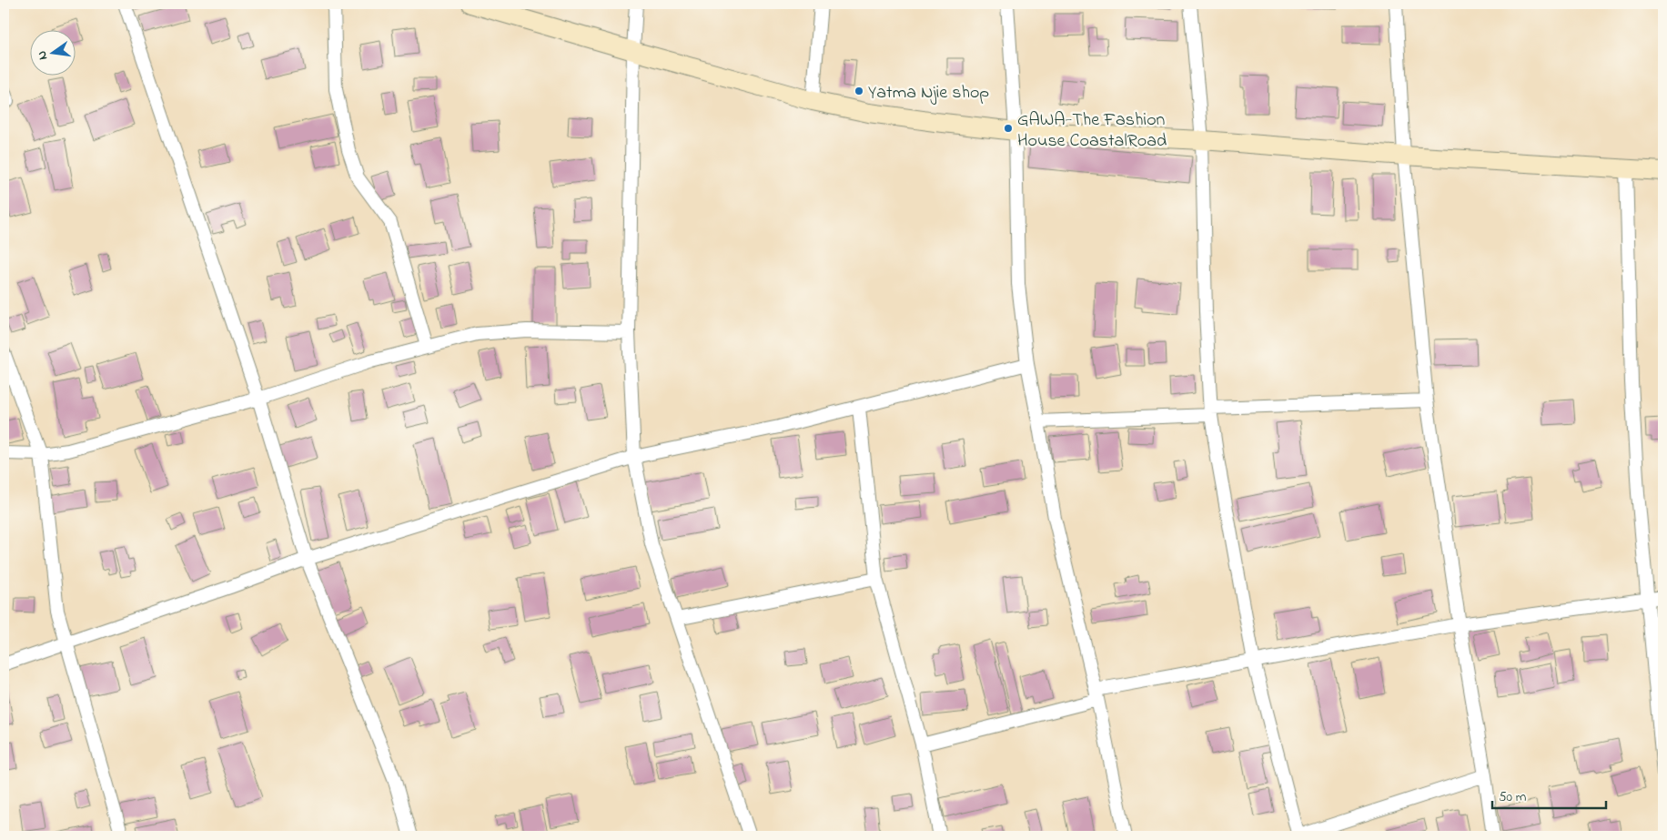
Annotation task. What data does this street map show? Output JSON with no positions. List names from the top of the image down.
{
  "places": ["Yatma Njie shop", "GAWA-The Fashion House CoastalRoad"],
  "scale_bar": "50 m",
  "north": "left"
}
